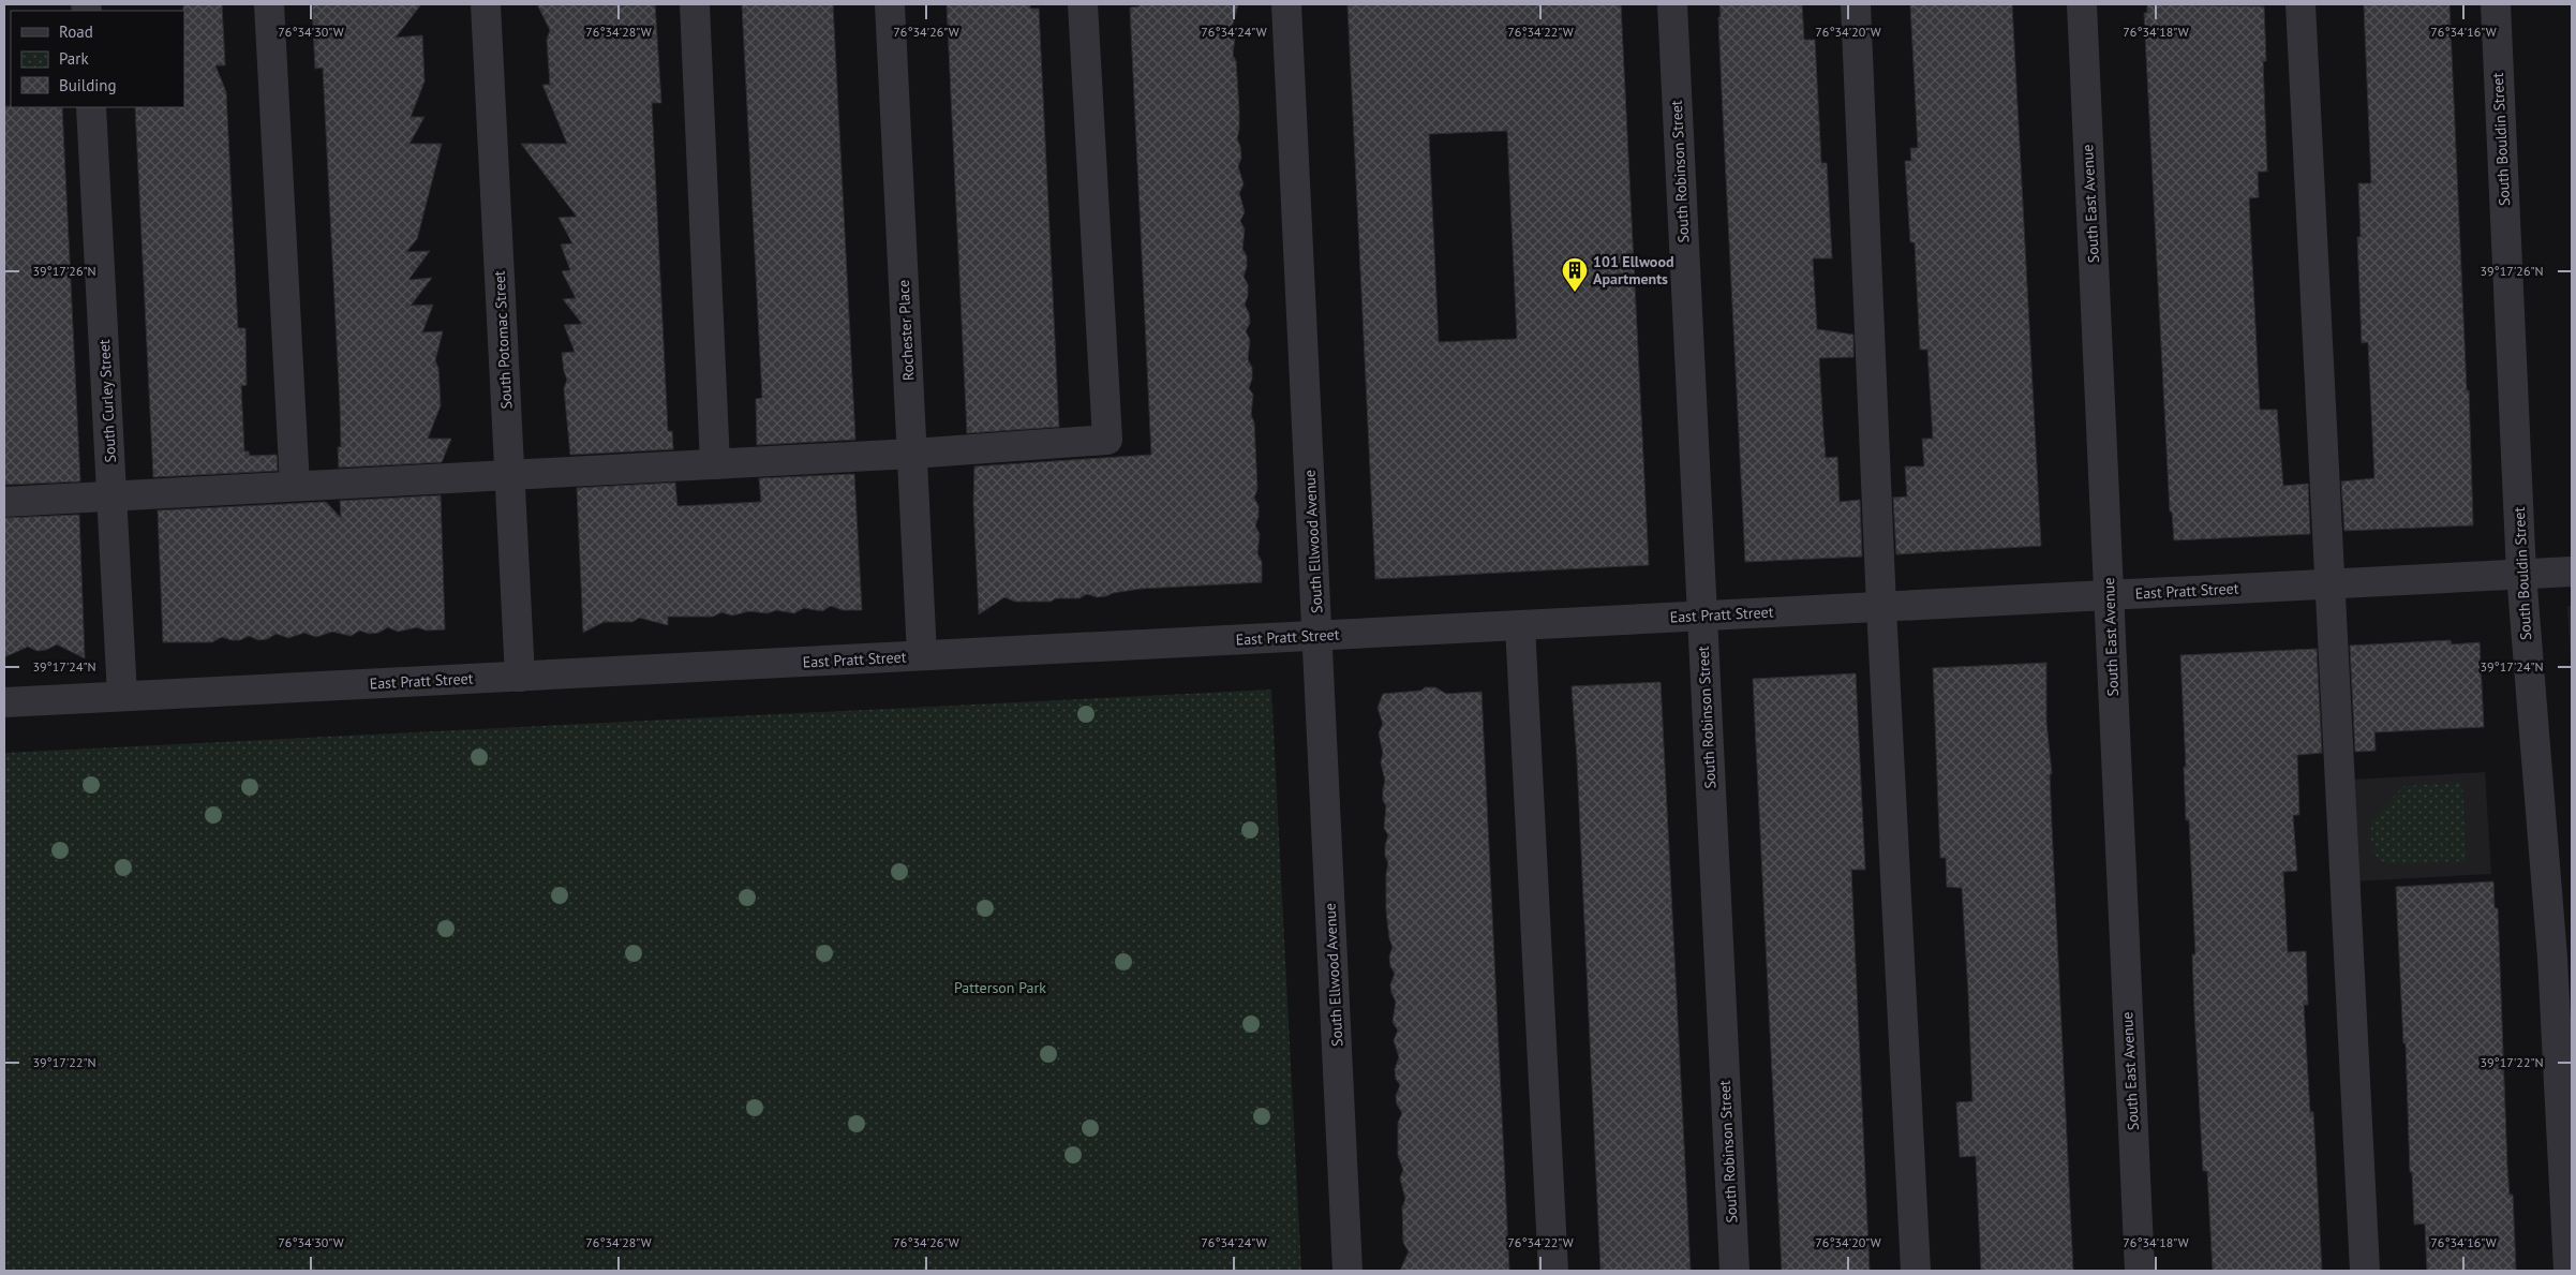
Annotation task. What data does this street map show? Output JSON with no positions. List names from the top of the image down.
{
  "streets": {
    "street": [
      "South Bouldin Street",
      "South Robinson Street",
      "South East Avenue",
      "Rochester Place",
      "South Potomac Street",
      "South Curley Street",
      "South Ellwood Avenue",
      "East Pratt Street"
    ]
  },
  "crossings": [
    ["South Bouldin Street", "East Pratt Street"],
    ["South Robinson Street", "East Pratt Street"],
    ["South East Avenue", "East Pratt Street"],
    ["Rochester Place", "East Pratt Street"],
    ["South Potomac Street", "East Pratt Street"],
    ["South Curley Street", "East Pratt Street"],
    ["South Ellwood Avenue", "East Pratt Street"]
  ],
  "parks": ["Patterson Park"],
  "places": {
    "building": ["101 Ellwood Apartments"]
  },
  "legend": ["Road", "Park", "Building"],
  "coordinates": [
    "76°34'30\"W",
    "76°34'28\"W",
    "76°34'26\"W",
    "76°34'24\"W",
    "76°34'22\"W",
    "76°34'20\"W",
    "76°34'18\"W",
    "76°34'16\"W",
    "39°17'26\"N",
    "39°17'24\"N",
    "39°17'22\"N"
  ]
}
